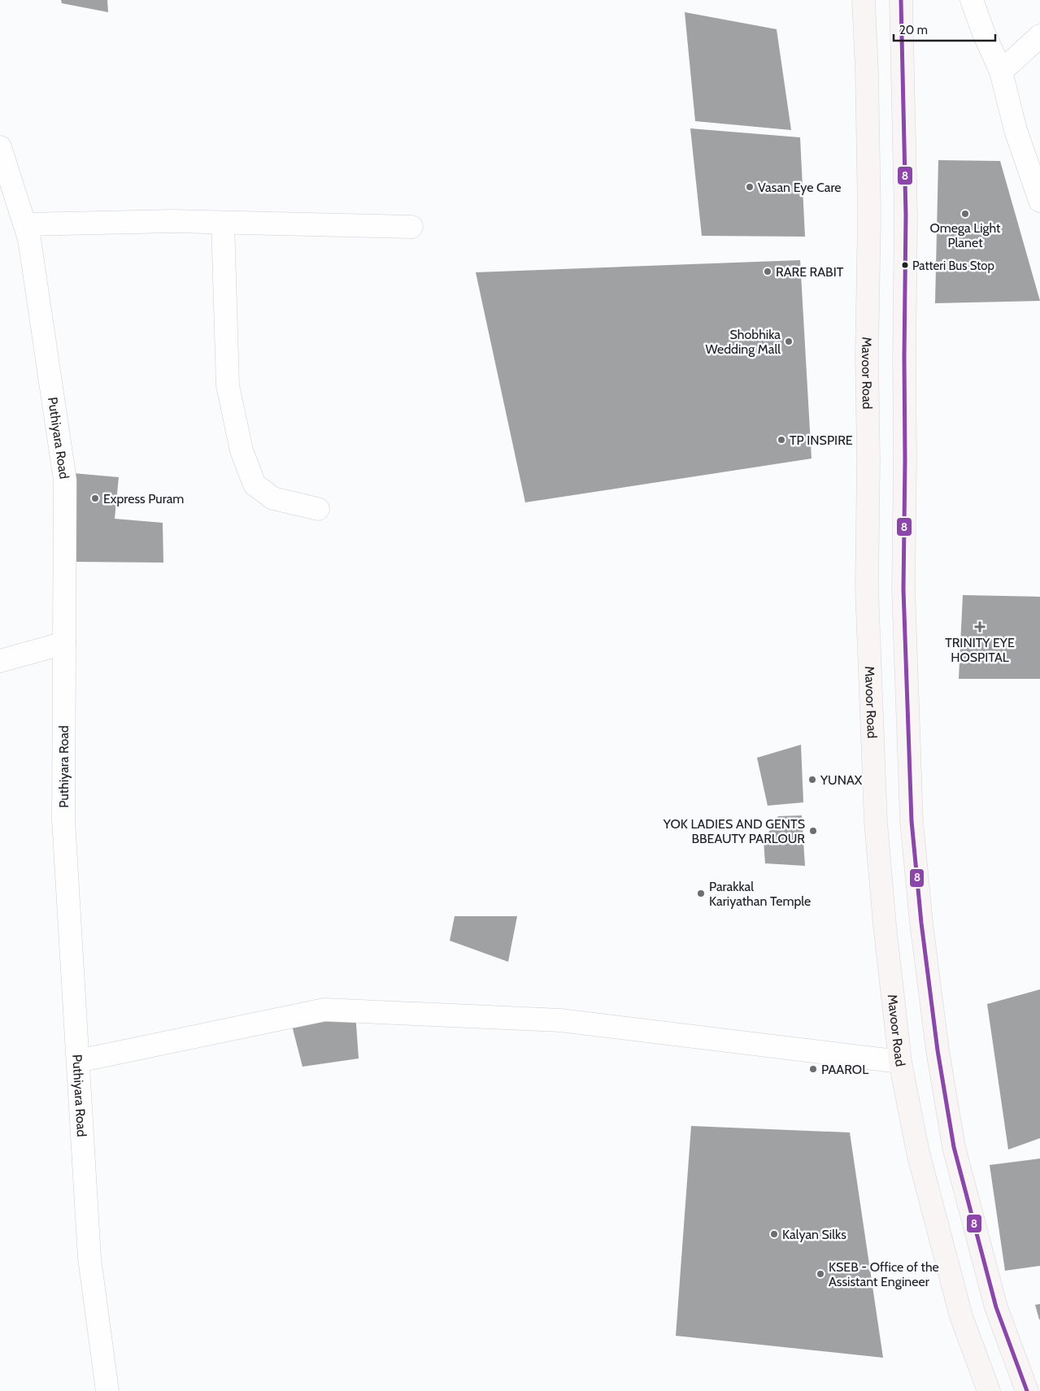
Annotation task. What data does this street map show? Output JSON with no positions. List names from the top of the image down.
{
  "streets": {
    "main road": ["Mavoor Road"],
    "street": ["Puthiyara Road"]
  },
  "places": {
    "other": [
      "Vasan Eye Care",
      "Omega Light Planet",
      "Patteri Bus Stop",
      "RARE RABIT",
      "Shobhika Wedding Mall",
      "TP INSPIRE",
      "Express Puram",
      "YUNAX",
      "YOK LADIES AND GENTS BBEAUTY PARLOUR",
      "Parakkal Kariyathan Temple",
      "PAAROL",
      "Kalyan Silks",
      "KSEB - Office of the Assistant Engineer"
    ],
    "health": ["TRINITY EYE HOSPITAL"]
  },
  "lines": ["transit line 8"],
  "scale_bar": "20 m"
}
